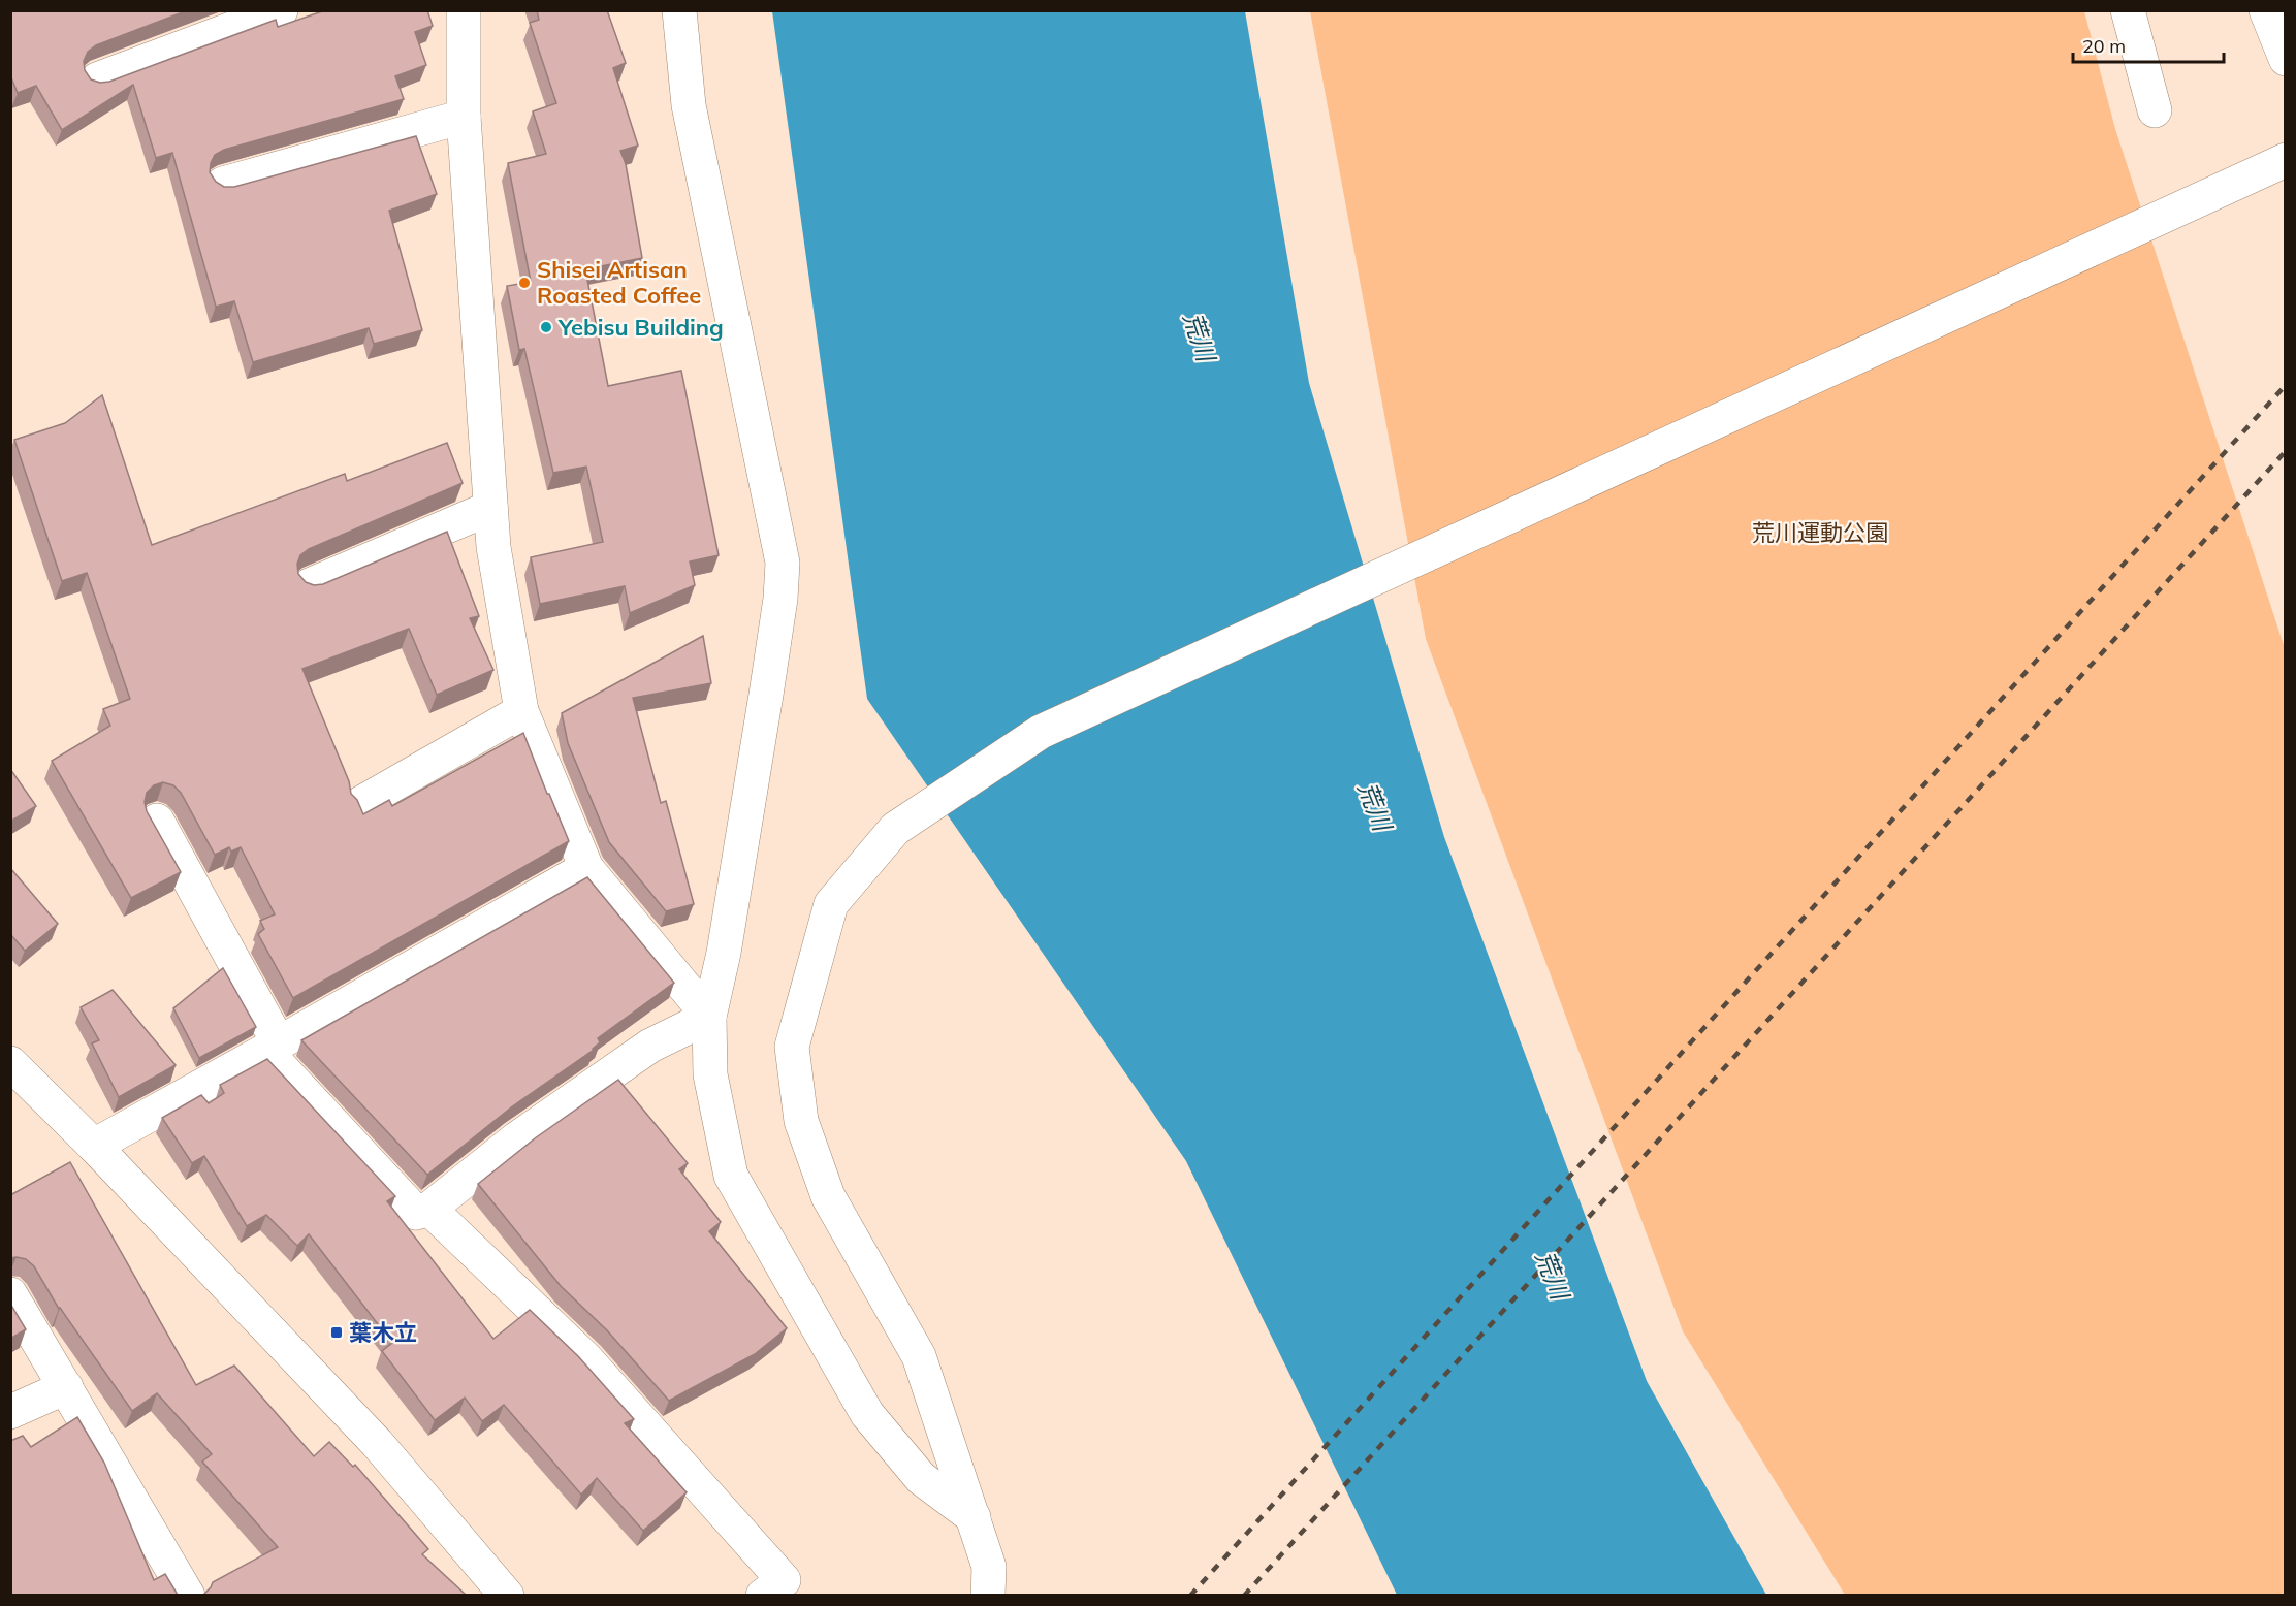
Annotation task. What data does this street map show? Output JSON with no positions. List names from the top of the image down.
{
  "water": ["荒川"],
  "parks": ["荒川運動公園"],
  "places": {
    "other": ["Shisei Artisan Roasted Coffee", "Yebisu Building"],
    "transit": ["葉木立"]
  },
  "scale_bar": "20 m"
}
